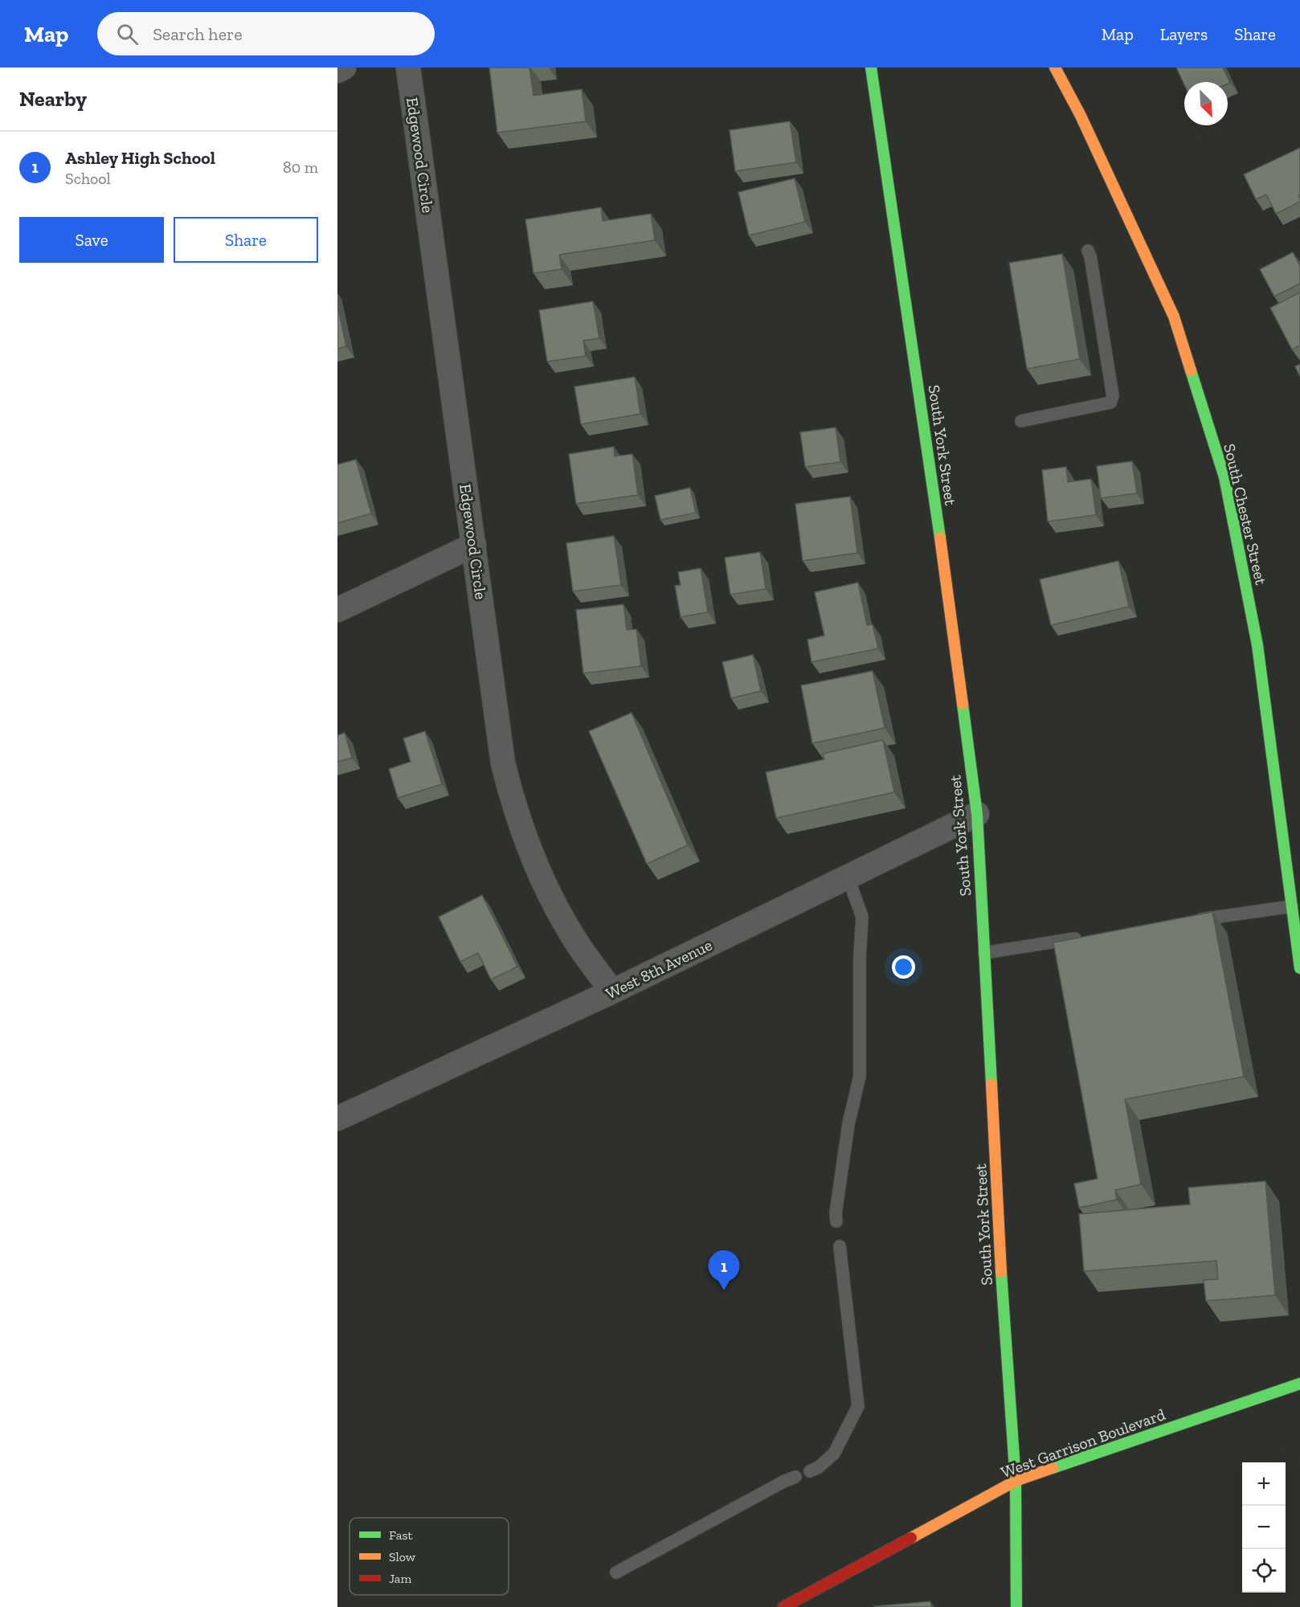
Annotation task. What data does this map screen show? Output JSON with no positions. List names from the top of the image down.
{
  "streets": {
    "main road": ["South York Street", "South Chester Street", "West Garrison Boulevard"],
    "street": ["Edgewood Circle", "West 8th Avenue"]
  },
  "crossings": [
    ["Edgewood Circle", "West 8th Avenue"],
    ["South York Street", "West 8th Avenue"],
    ["South York Street", "West Garrison Boulevard"]
  ],
  "legend": ["Fast", "Slow", "Jam"],
  "north": "bottom right",
  "page": {
    "header": "Map",
    "search": "Search here",
    "nav": ["Map", "Layers", "Share"],
    "heading": "Nearby",
    "list": [
      {
        "mark": "1",
        "name": "Ashley High School",
        "note": "School",
        "value": "80 m"
      }
    ],
    "buttons": ["Save", "Share"],
    "pins": "1",
    "map_buttons": ["+", "−"]
  }
}
